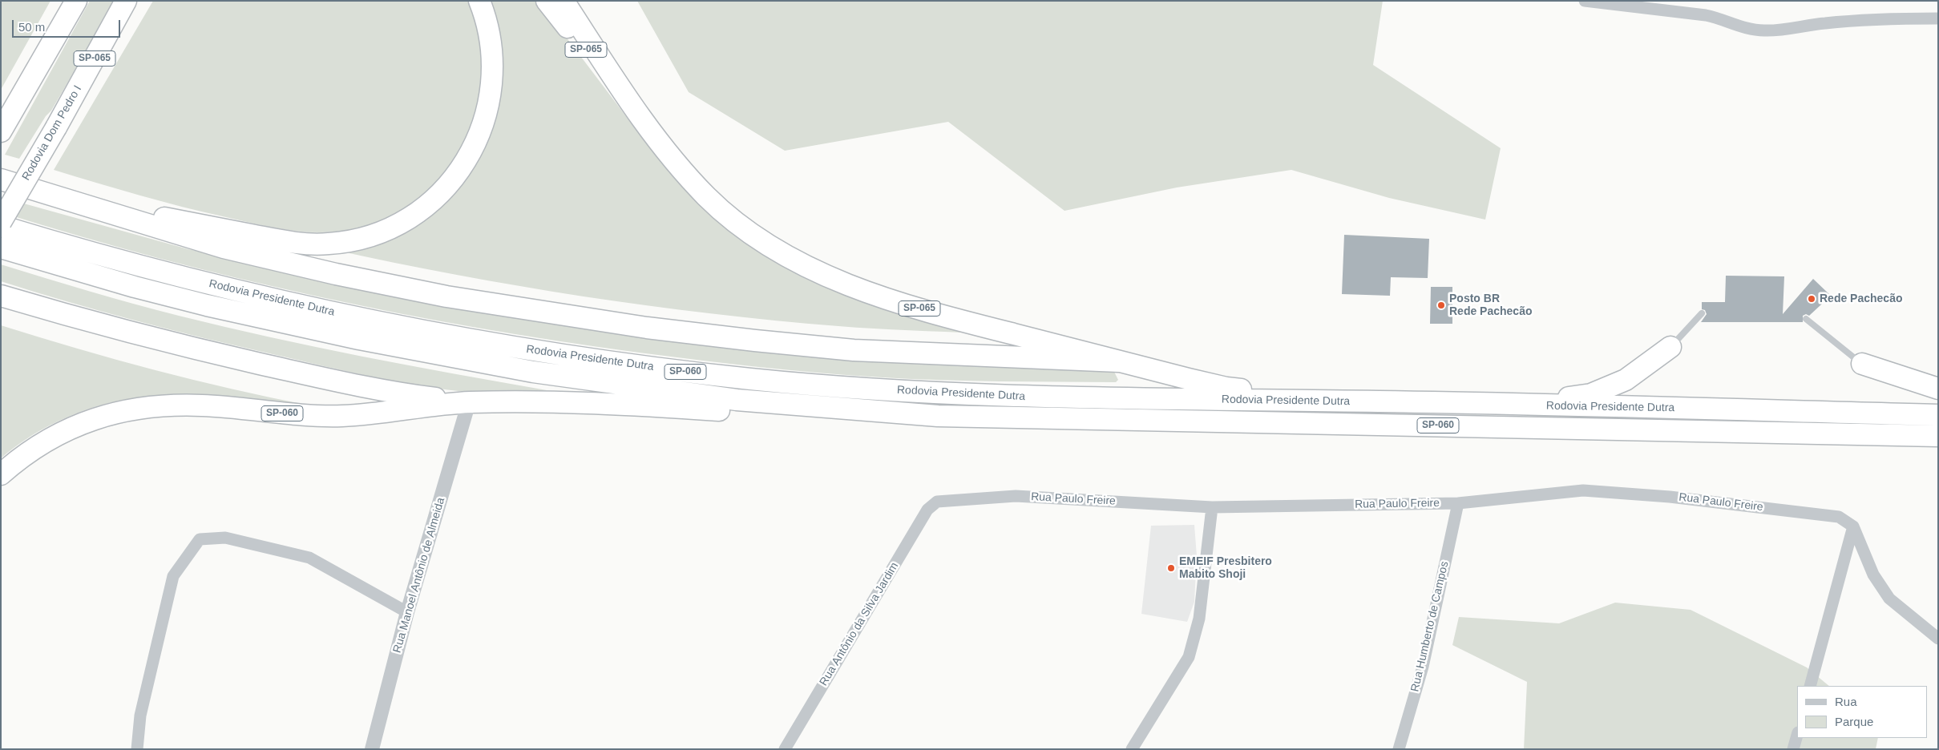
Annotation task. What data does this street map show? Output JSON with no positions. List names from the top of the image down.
{
  "streets": {
    "highway": [
      "SP-065",
      "Rodovia Dom Pedro I",
      "Rodovia Presidente Dutra",
      "SP-060"
    ],
    "street": [
      "Rua Paulo Freire",
      "Rua Manoel Antônio de Almeida",
      "Rua Antônio da Silva Jardim",
      "Rua Humberto de Campos"
    ]
  },
  "crossings": [
    ["Rodovia Presidente Dutra", "SP-060"],
    ["SP-060", "Rua Manoel Antônio de Almeida"],
    ["Rua Paulo Freire", "Rua Antônio da Silva Jardim"],
    ["Rua Paulo Freire", "Rua Humberto de Campos"]
  ],
  "places": ["Rede Pachecão", "Posto BR Rede Pachecão", "EMEIF Presbitero Mabito Shoji"],
  "legend": ["Rua", "Parque"],
  "scale_bar": "50 m"
}
